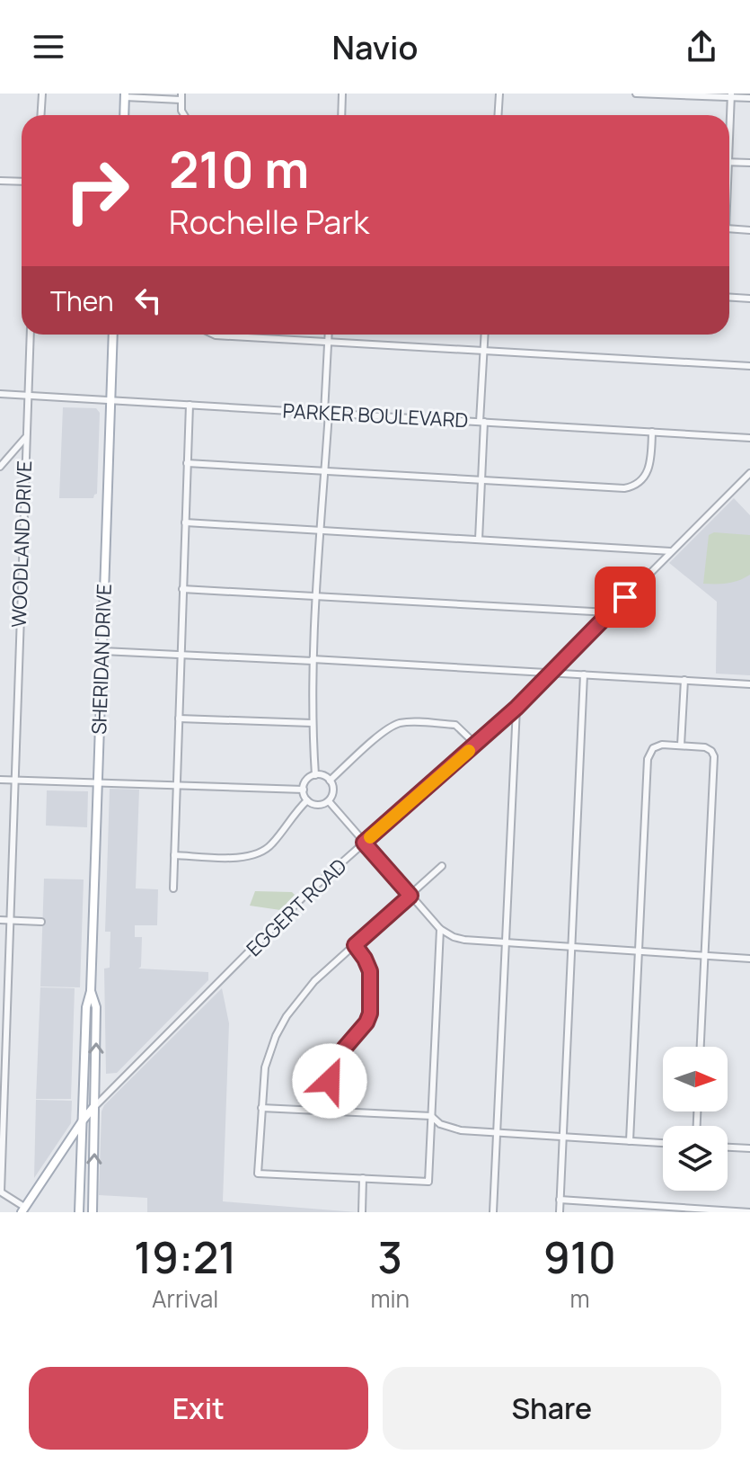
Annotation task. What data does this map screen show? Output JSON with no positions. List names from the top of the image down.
{
  "streets": {
    "main road": ["SHERIDAN DRIVE", "EGGERT ROAD"],
    "street": ["PARKER BOULEVARD", "WOODLAND DRIVE"]
  },
  "crossings": [
    ["PARKER BOULEVARD", "WOODLAND DRIVE"],
    ["PARKER BOULEVARD", "SHERIDAN DRIVE"],
    ["SHERIDAN DRIVE", "EGGERT ROAD"]
  ],
  "north": "right",
  "page": {
    "header": "Navio",
    "turn": ["210 m", "Rochelle Park"],
    "then": "Then",
    "eta": [
      "19:21",
      "Arrival",
      "3",
      "min",
      "910",
      "m"
    ],
    "buttons": ["Exit", "Share"]
  }
}
